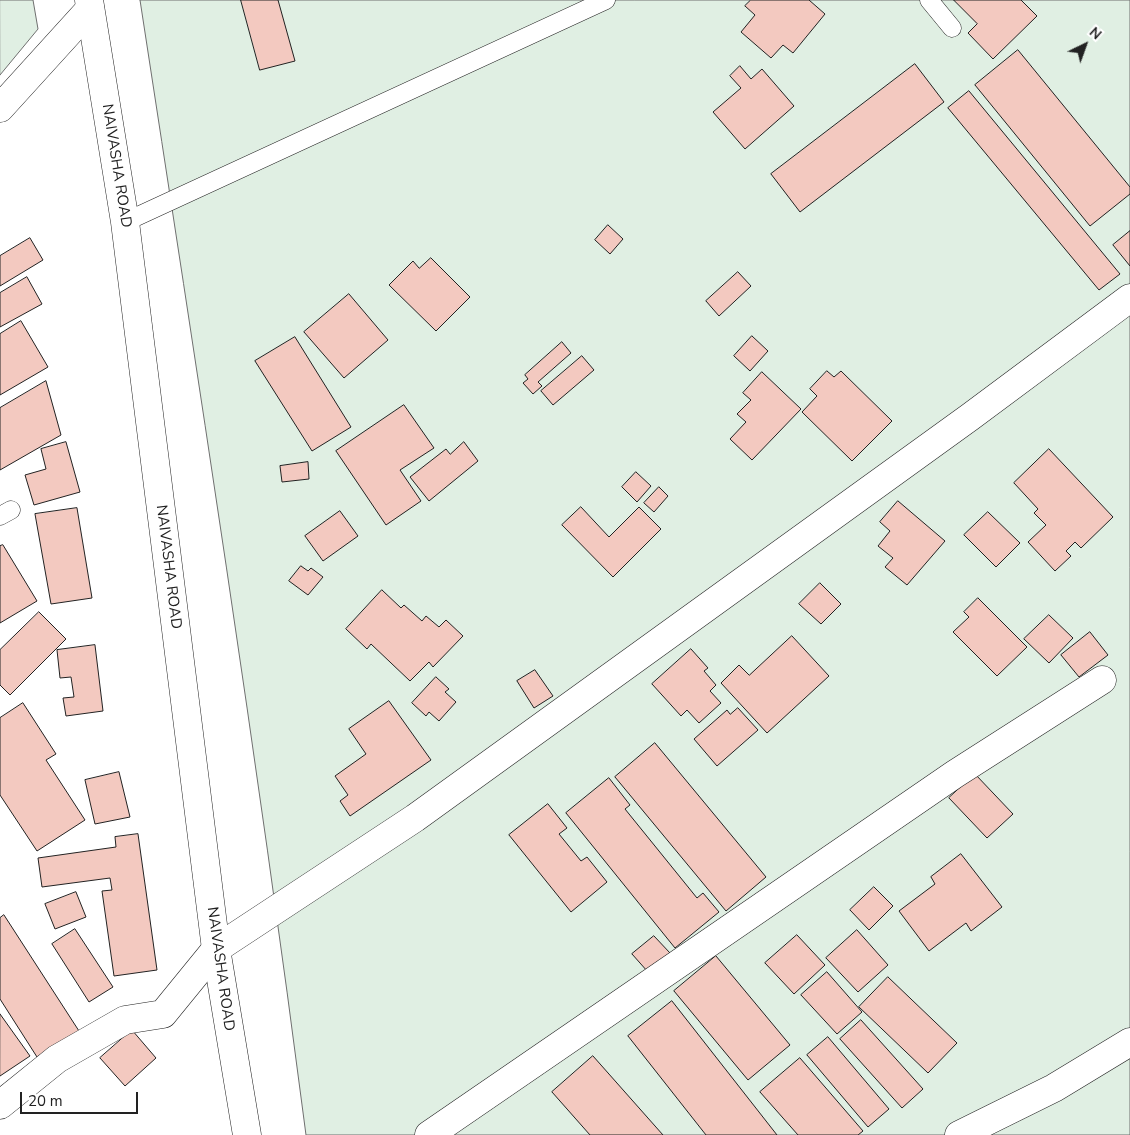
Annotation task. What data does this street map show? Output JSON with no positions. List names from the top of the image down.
{
  "streets": {
    "street": ["NAIVASHA ROAD"]
  },
  "scale_bar": "20 m",
  "north": "top right"
}
